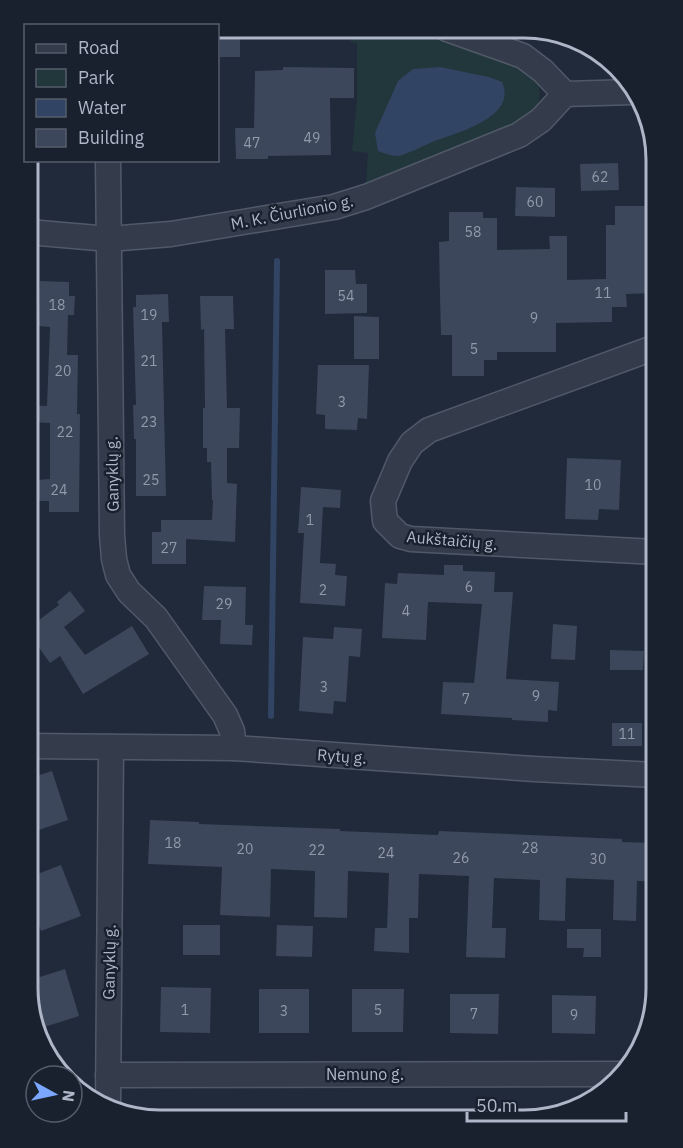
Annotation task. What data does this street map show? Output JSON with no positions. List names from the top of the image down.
{
  "streets": {
    "street": [
      "M. K. Čiurlionio g.",
      "Ganyklų g.",
      "Aukštaičių g.",
      "Rytų g.",
      "Nemuno g."
    ]
  },
  "crossings": [
    ["M. K. Čiurlionio g.", "Ganyklų g."],
    ["Ganyklų g.", "Rytų g."],
    ["Ganyklų g.", "Nemuno g."]
  ],
  "house_numbers": [
    "49",
    "47",
    "62",
    "60",
    "58",
    "11",
    "54",
    "18",
    "19",
    "9",
    "5",
    "21",
    "20",
    "3",
    "23",
    "22",
    "25",
    "10",
    "24",
    "1",
    "27",
    "6",
    "2",
    "29",
    "4",
    "3",
    "9",
    "7",
    "11",
    "18",
    "28",
    "20",
    "22",
    "24",
    "26",
    "30",
    "1",
    "5",
    "3",
    "7",
    "9"
  ],
  "legend": [
    "Road",
    "Park",
    "Water",
    "Building"
  ],
  "scale_bar": "50 m",
  "north": "right"
}
